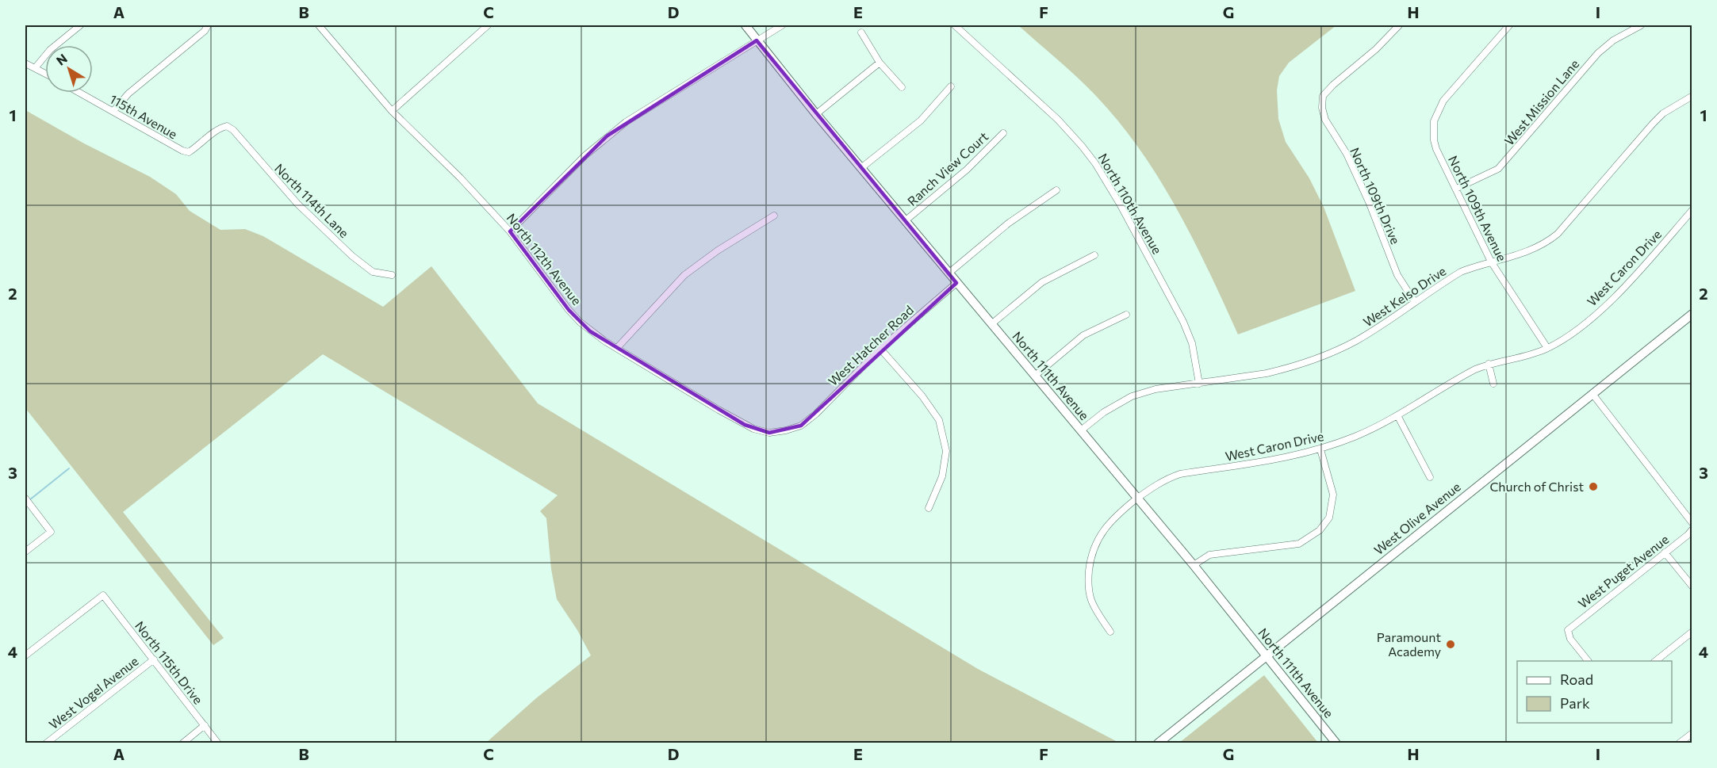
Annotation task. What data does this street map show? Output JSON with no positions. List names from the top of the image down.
{
  "streets": {
    "street": [
      "West Mission Lane",
      "115th Avenue",
      "Ranch View Court",
      "North 109th Drive",
      "North 114th Lane",
      "North 110th Avenue",
      "North 109th Avenue",
      "North 112th Avenue",
      "West Caron Drive",
      "West Kelso Drive",
      "West Hatcher Road",
      "North 111th Avenue",
      "West Olive Avenue",
      "West Puget Avenue",
      "North 115th Drive",
      "West Vogel Avenue"
    ]
  },
  "crossings": [
    ["West Mission Lane", "North 109th Avenue"],
    ["115th Avenue", "North 114th Lane"],
    ["Ranch View Court", "North 111th Avenue"],
    ["North 109th Drive", "West Kelso Drive"],
    ["North 110th Avenue", "West Kelso Drive"],
    ["North 109th Avenue", "West Caron Drive"],
    ["North 109th Avenue", "West Kelso Drive"],
    ["North 112th Avenue", "West Hatcher Road"],
    ["West Caron Drive", "North 111th Avenue"],
    ["West Kelso Drive", "North 111th Avenue"],
    ["West Hatcher Road", "North 111th Avenue"],
    ["North 111th Avenue", "West Olive Avenue"],
    ["North 115th Drive", "West Vogel Avenue"]
  ],
  "places": ["Church of Christ", "Paramount Academy"],
  "legend": ["Road", "Park"],
  "north": "top left",
  "grid": {
    "columns": [
      "A",
      "B",
      "C",
      "D",
      "E",
      "F",
      "G",
      "H",
      "I"
    ],
    "rows": [
      "1",
      "2",
      "3",
      "4"
    ]
  }
}
